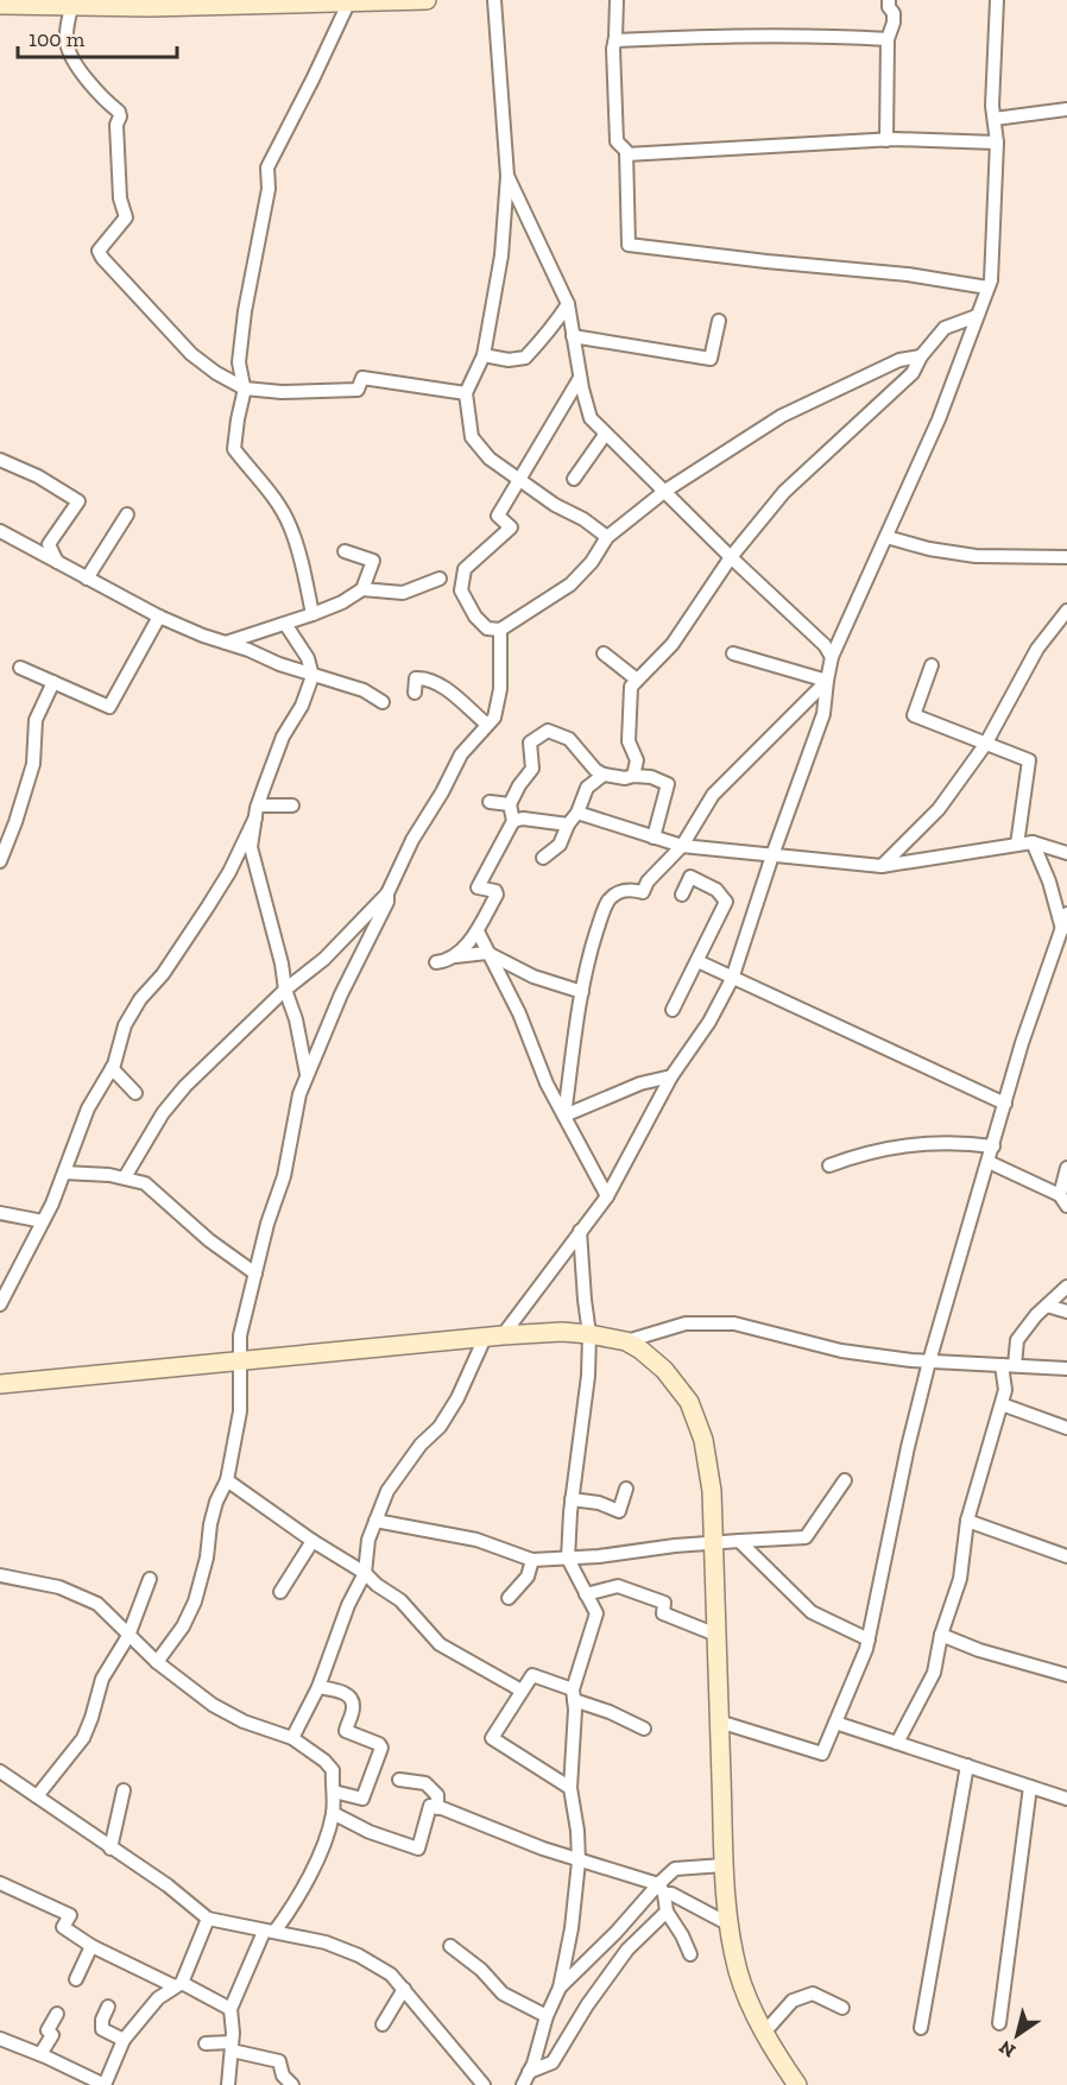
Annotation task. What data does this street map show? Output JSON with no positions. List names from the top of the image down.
{
  "scale_bar": "100 m",
  "north": "bottom left"
}
